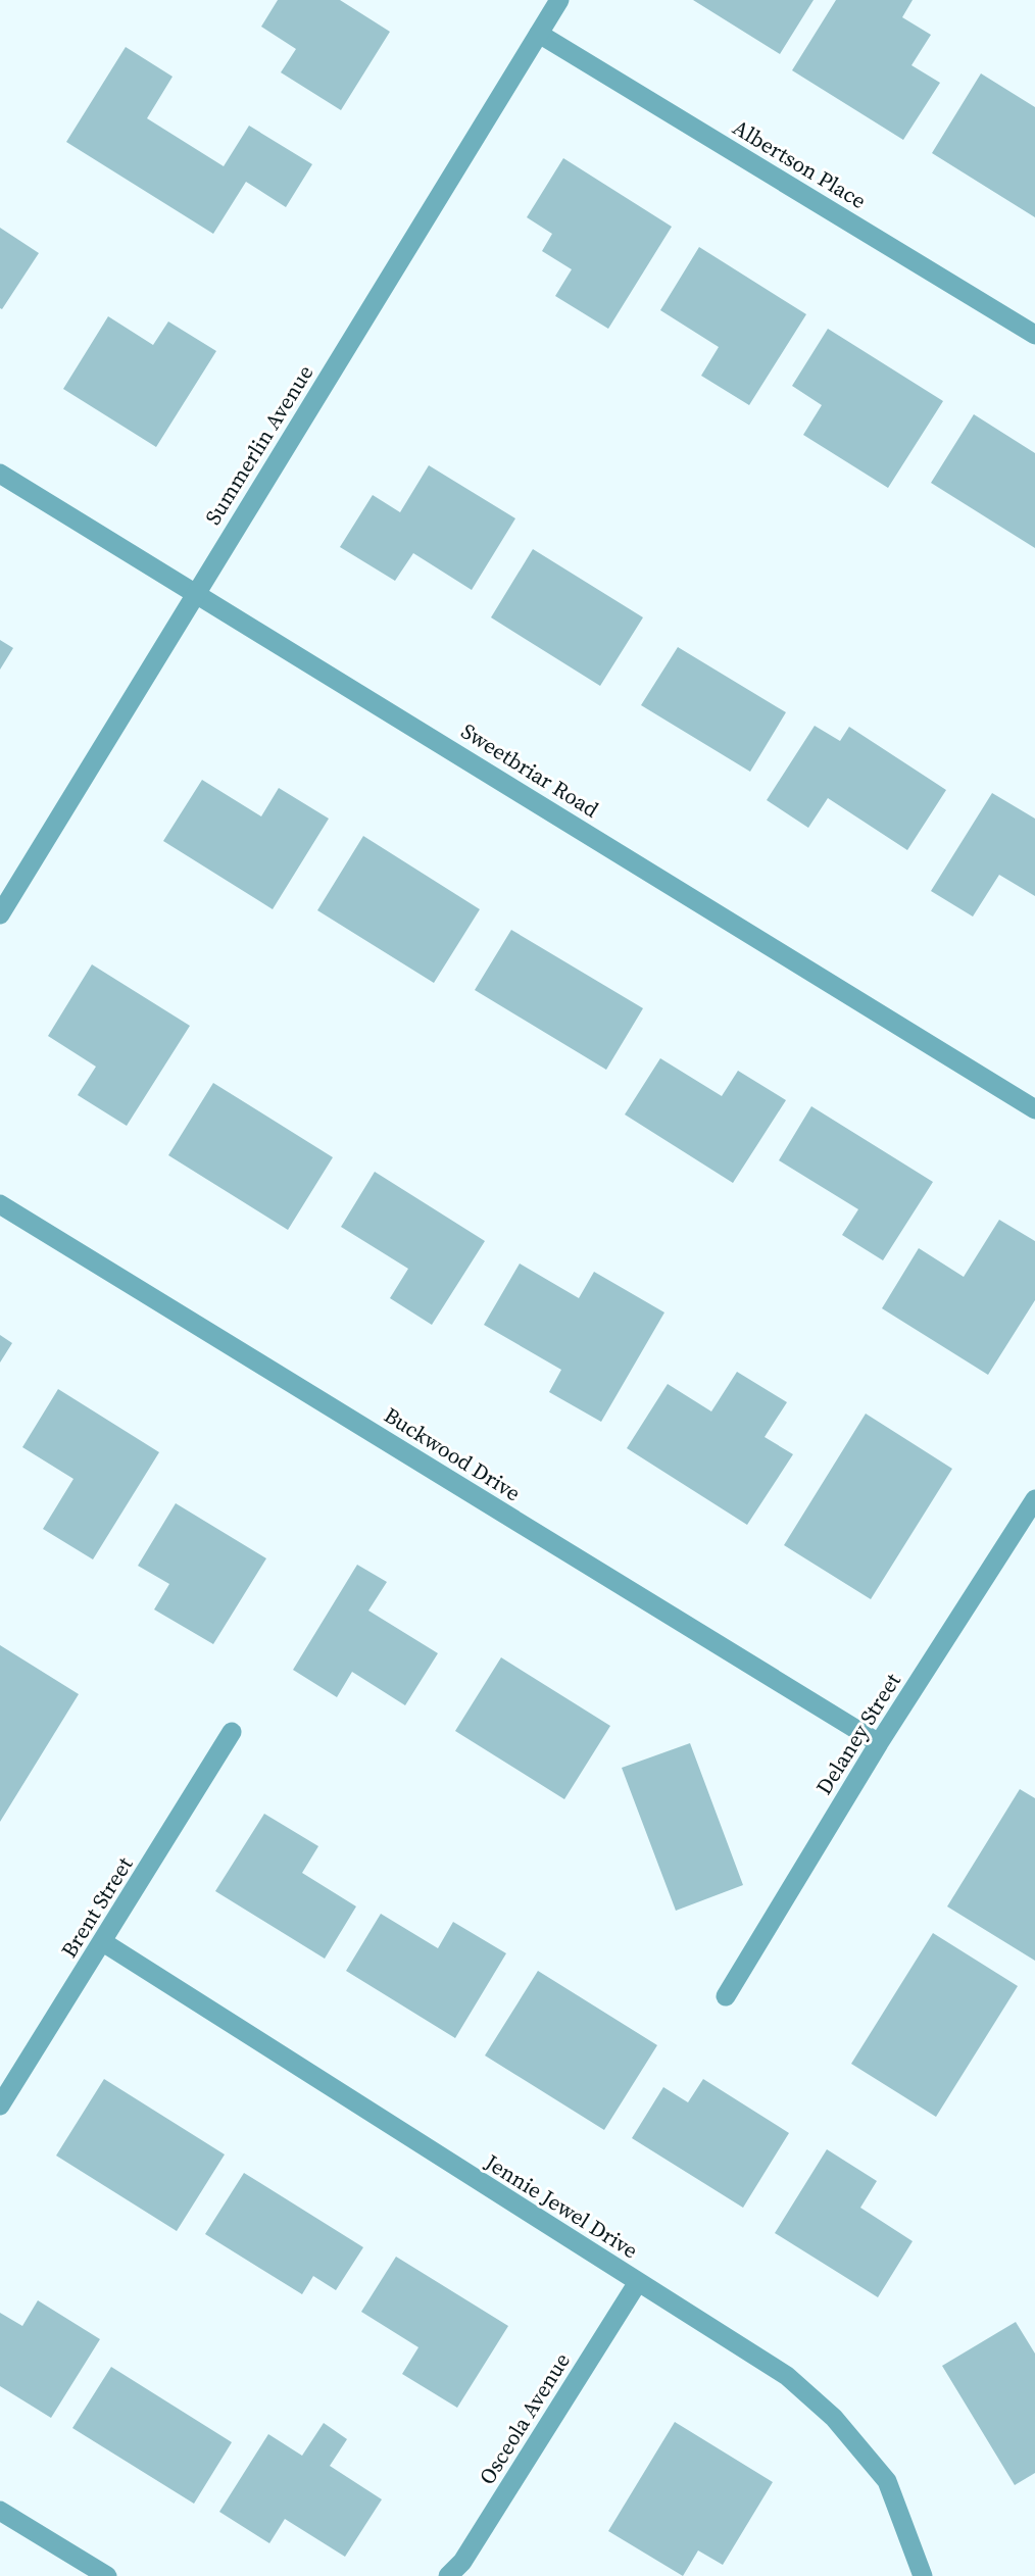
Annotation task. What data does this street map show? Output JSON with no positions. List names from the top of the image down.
{
  "streets": {
    "street": [
      "Albertson Place",
      "Summerlin Avenue",
      "Sweetbriar Road",
      "Buckwood Drive",
      "Delaney Street",
      "Brent Street",
      "Jennie Jewel Drive",
      "Osceola Avenue"
    ]
  },
  "crossings": [
    ["Albertson Place", "Summerlin Avenue"],
    ["Summerlin Avenue", "Sweetbriar Road"],
    ["Buckwood Drive", "Delaney Street"],
    ["Brent Street", "Jennie Jewel Drive"],
    ["Jennie Jewel Drive", "Osceola Avenue"]
  ]
}
